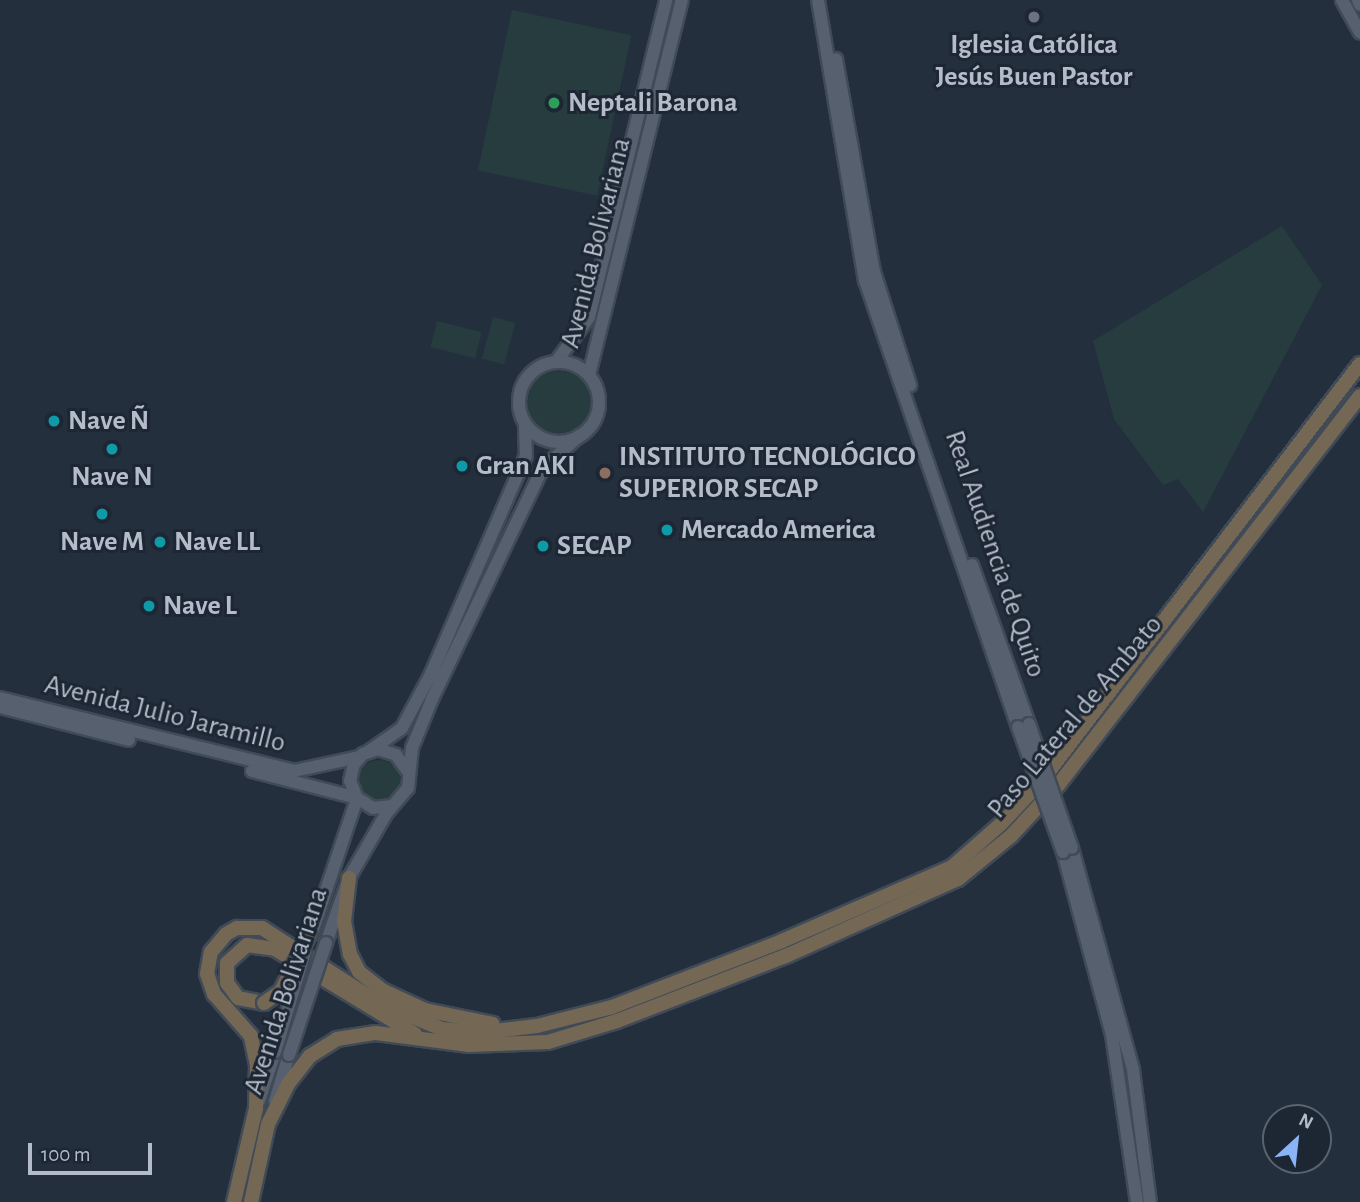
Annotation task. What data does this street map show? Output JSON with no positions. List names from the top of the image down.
{
  "streets": {
    "highway": ["Avenida Bolivariana", "Paso Lateral de Ambato"],
    "main road": ["Real Audiencia de Quito", "Avenida Julio Jaramillo"]
  },
  "crossings": [
    ["Avenida Bolivariana", "Avenida Julio Jaramillo"],
    ["Avenida Bolivariana", "Paso Lateral de Ambato"]
  ],
  "places": [
    "Iglesia Católica Jesús Buen Pastor",
    "Neptali Barona",
    "Nave Ñ",
    "Nave N",
    "Gran AKI",
    "INSTITUTO TECNOLÓGICO SUPERIOR SECAP",
    "Nave M",
    "Mercado America",
    "Nave LL",
    "SECAP",
    "Nave L"
  ],
  "scale_bar": "100 m",
  "north": "top right"
}
